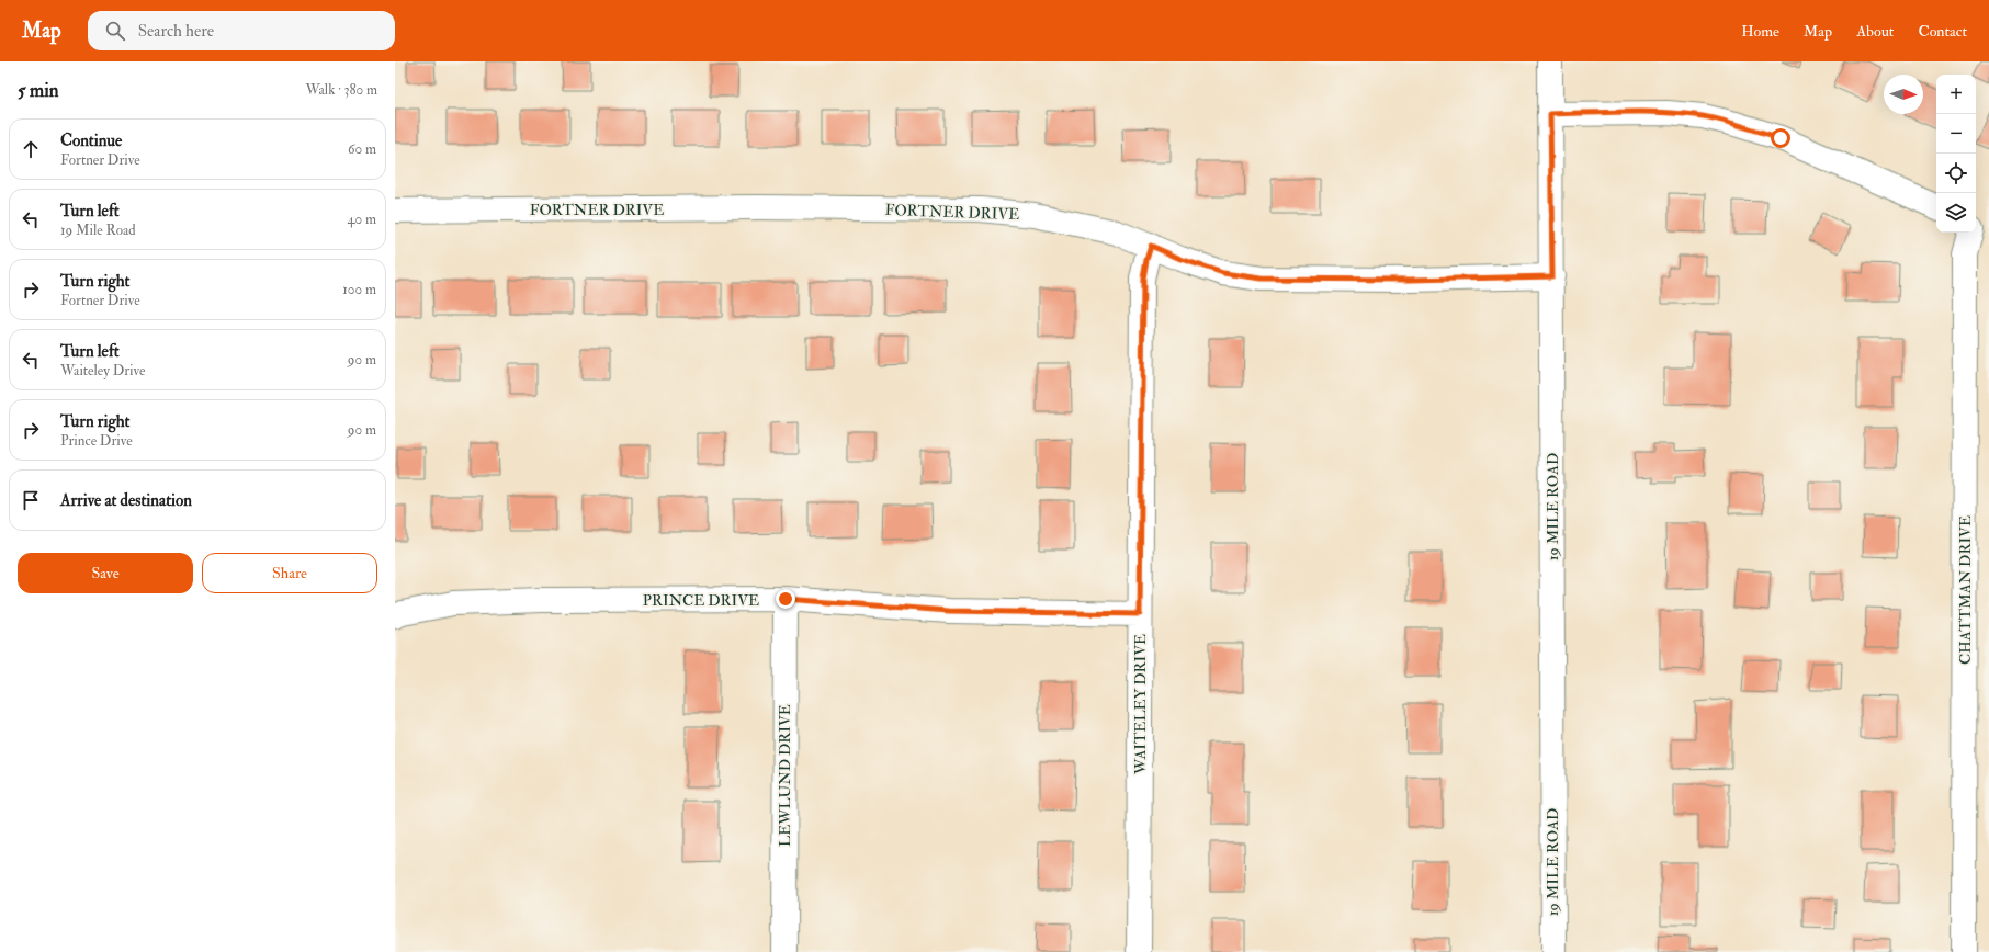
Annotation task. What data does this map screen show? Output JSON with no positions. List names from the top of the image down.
{
  "streets": {
    "street": [
      "FORTNER DRIVE",
      "19 MILE ROAD",
      "CHATTMAN DRIVE",
      "PRINCE DRIVE",
      "WAITELEY DRIVE",
      "LEWLUND DRIVE"
    ]
  },
  "crossings": [
    ["FORTNER DRIVE", "19 MILE ROAD"],
    ["FORTNER DRIVE", "WAITELEY DRIVE"],
    ["PRINCE DRIVE", "WAITELEY DRIVE"],
    ["PRINCE DRIVE", "LEWLUND DRIVE"]
  ],
  "north": "right",
  "page": {
    "header": "Map",
    "search": "Search here",
    "nav": [
      "Home",
      "Map",
      "About",
      "Contact"
    ],
    "heading": ["5 min", "Walk · 380 m"],
    "map_buttons": ["+", "−"],
    "list": [
      ["Continue", "Fortner Drive", "60 m"],
      ["Turn left", "19 Mile Road", "40 m"],
      ["Turn right", "Fortner Drive", "100 m"],
      ["Turn left", "Waiteley Drive", "90 m"],
      ["Turn right", "Prince Drive", "90 m"],
      "Arrive at destination"
    ],
    "buttons": ["Save", "Share"]
  }
}
